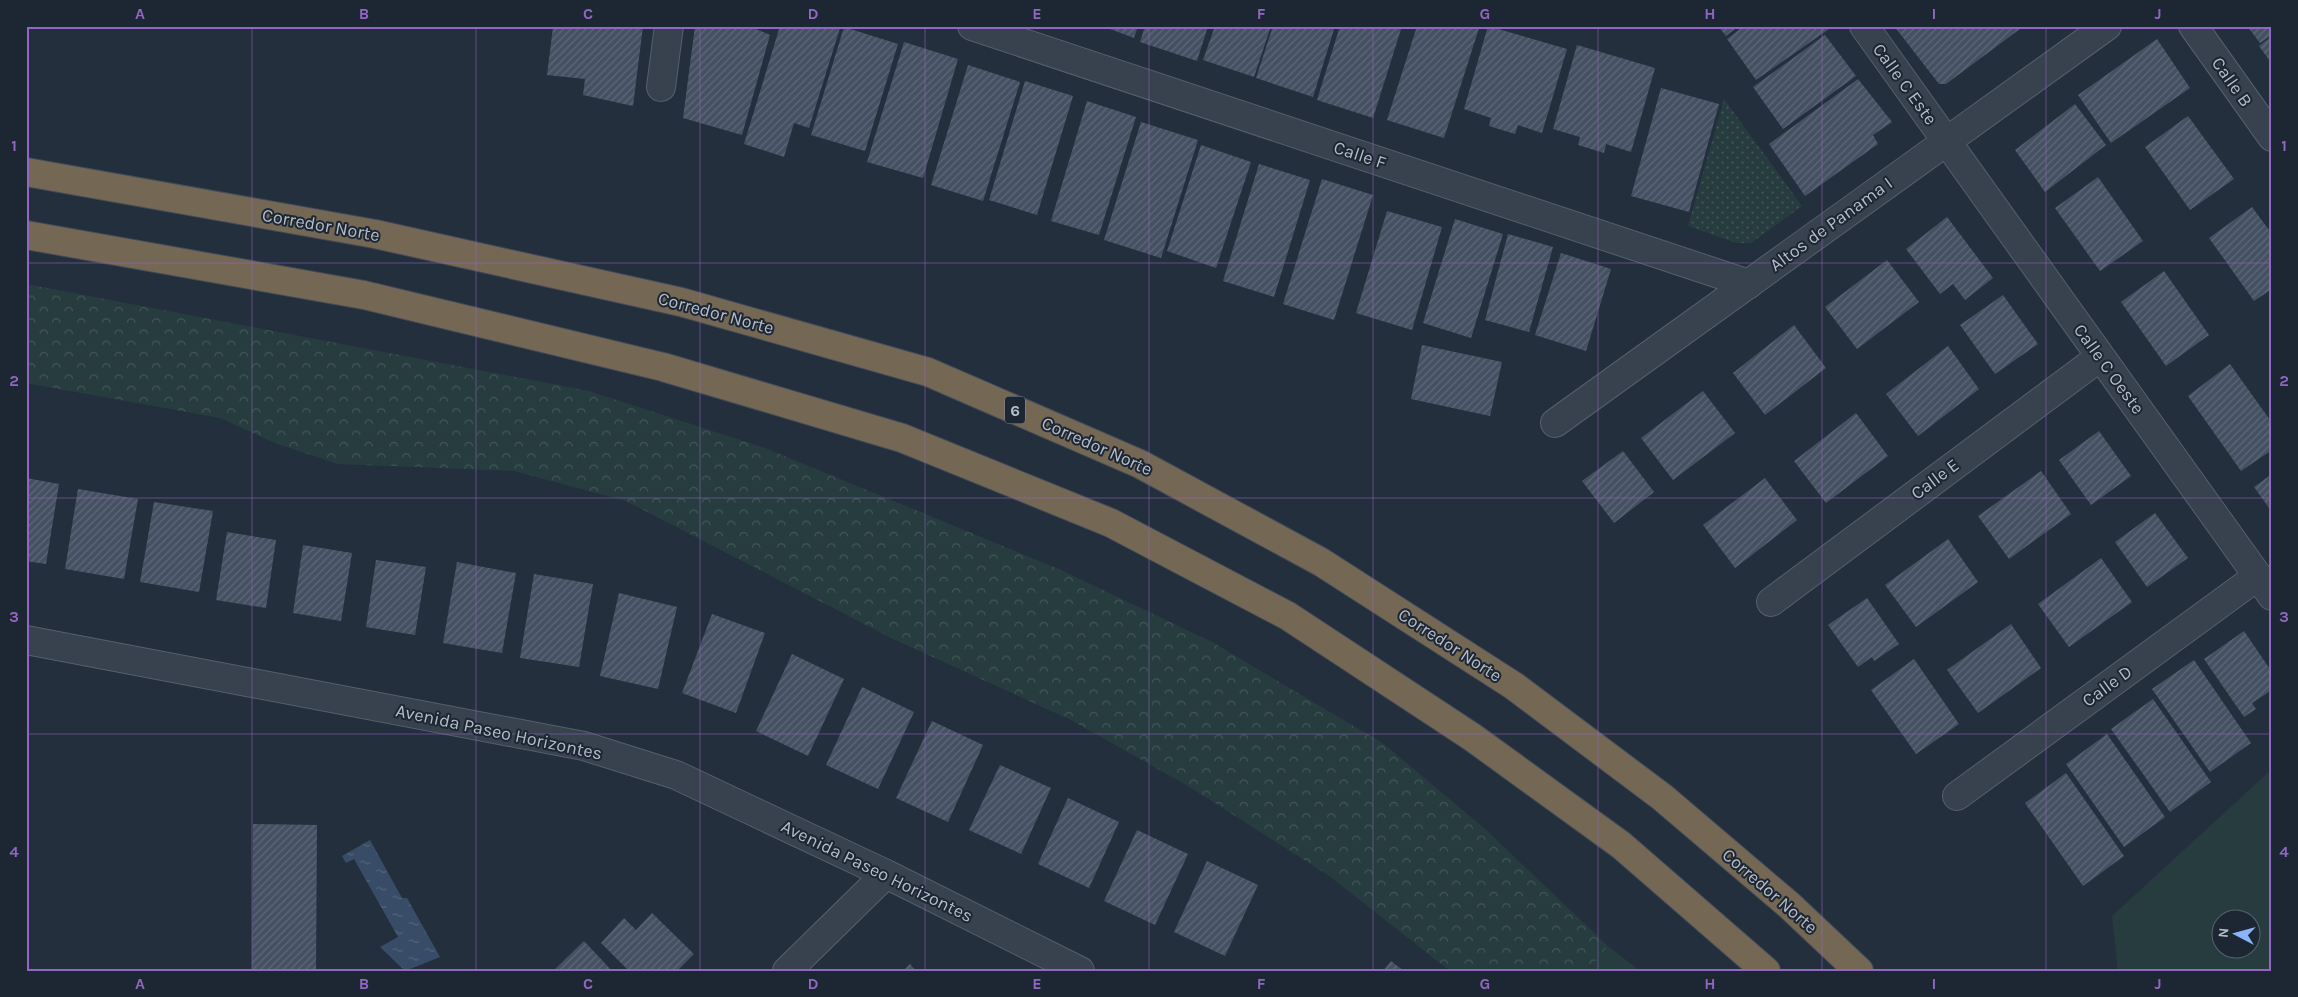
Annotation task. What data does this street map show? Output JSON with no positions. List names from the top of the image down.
{
  "streets": {
    "highway": ["Corredor Norte", "6"],
    "street": [
      "Calle B",
      "Calle C Este",
      "Calle F",
      "Altos de Panama I",
      "Calle C Oeste",
      "Calle E",
      "Calle D",
      "Avenida Paseo Horizontes"
    ]
  },
  "crossings": [
    ["Calle C Este", "Altos de Panama I"],
    ["Calle C Este", "Calle C Oeste"],
    ["Calle F", "Altos de Panama I"],
    ["Altos de Panama I", "Calle C Oeste"],
    ["Calle C Oeste", "Calle E"],
    ["Calle C Oeste", "Calle D"]
  ],
  "north": "left",
  "grid": {
    "columns": [
      "A",
      "B",
      "C",
      "D",
      "E",
      "F",
      "G",
      "H",
      "I",
      "J"
    ],
    "rows": [
      "1",
      "2",
      "3",
      "4"
    ]
  }
}
